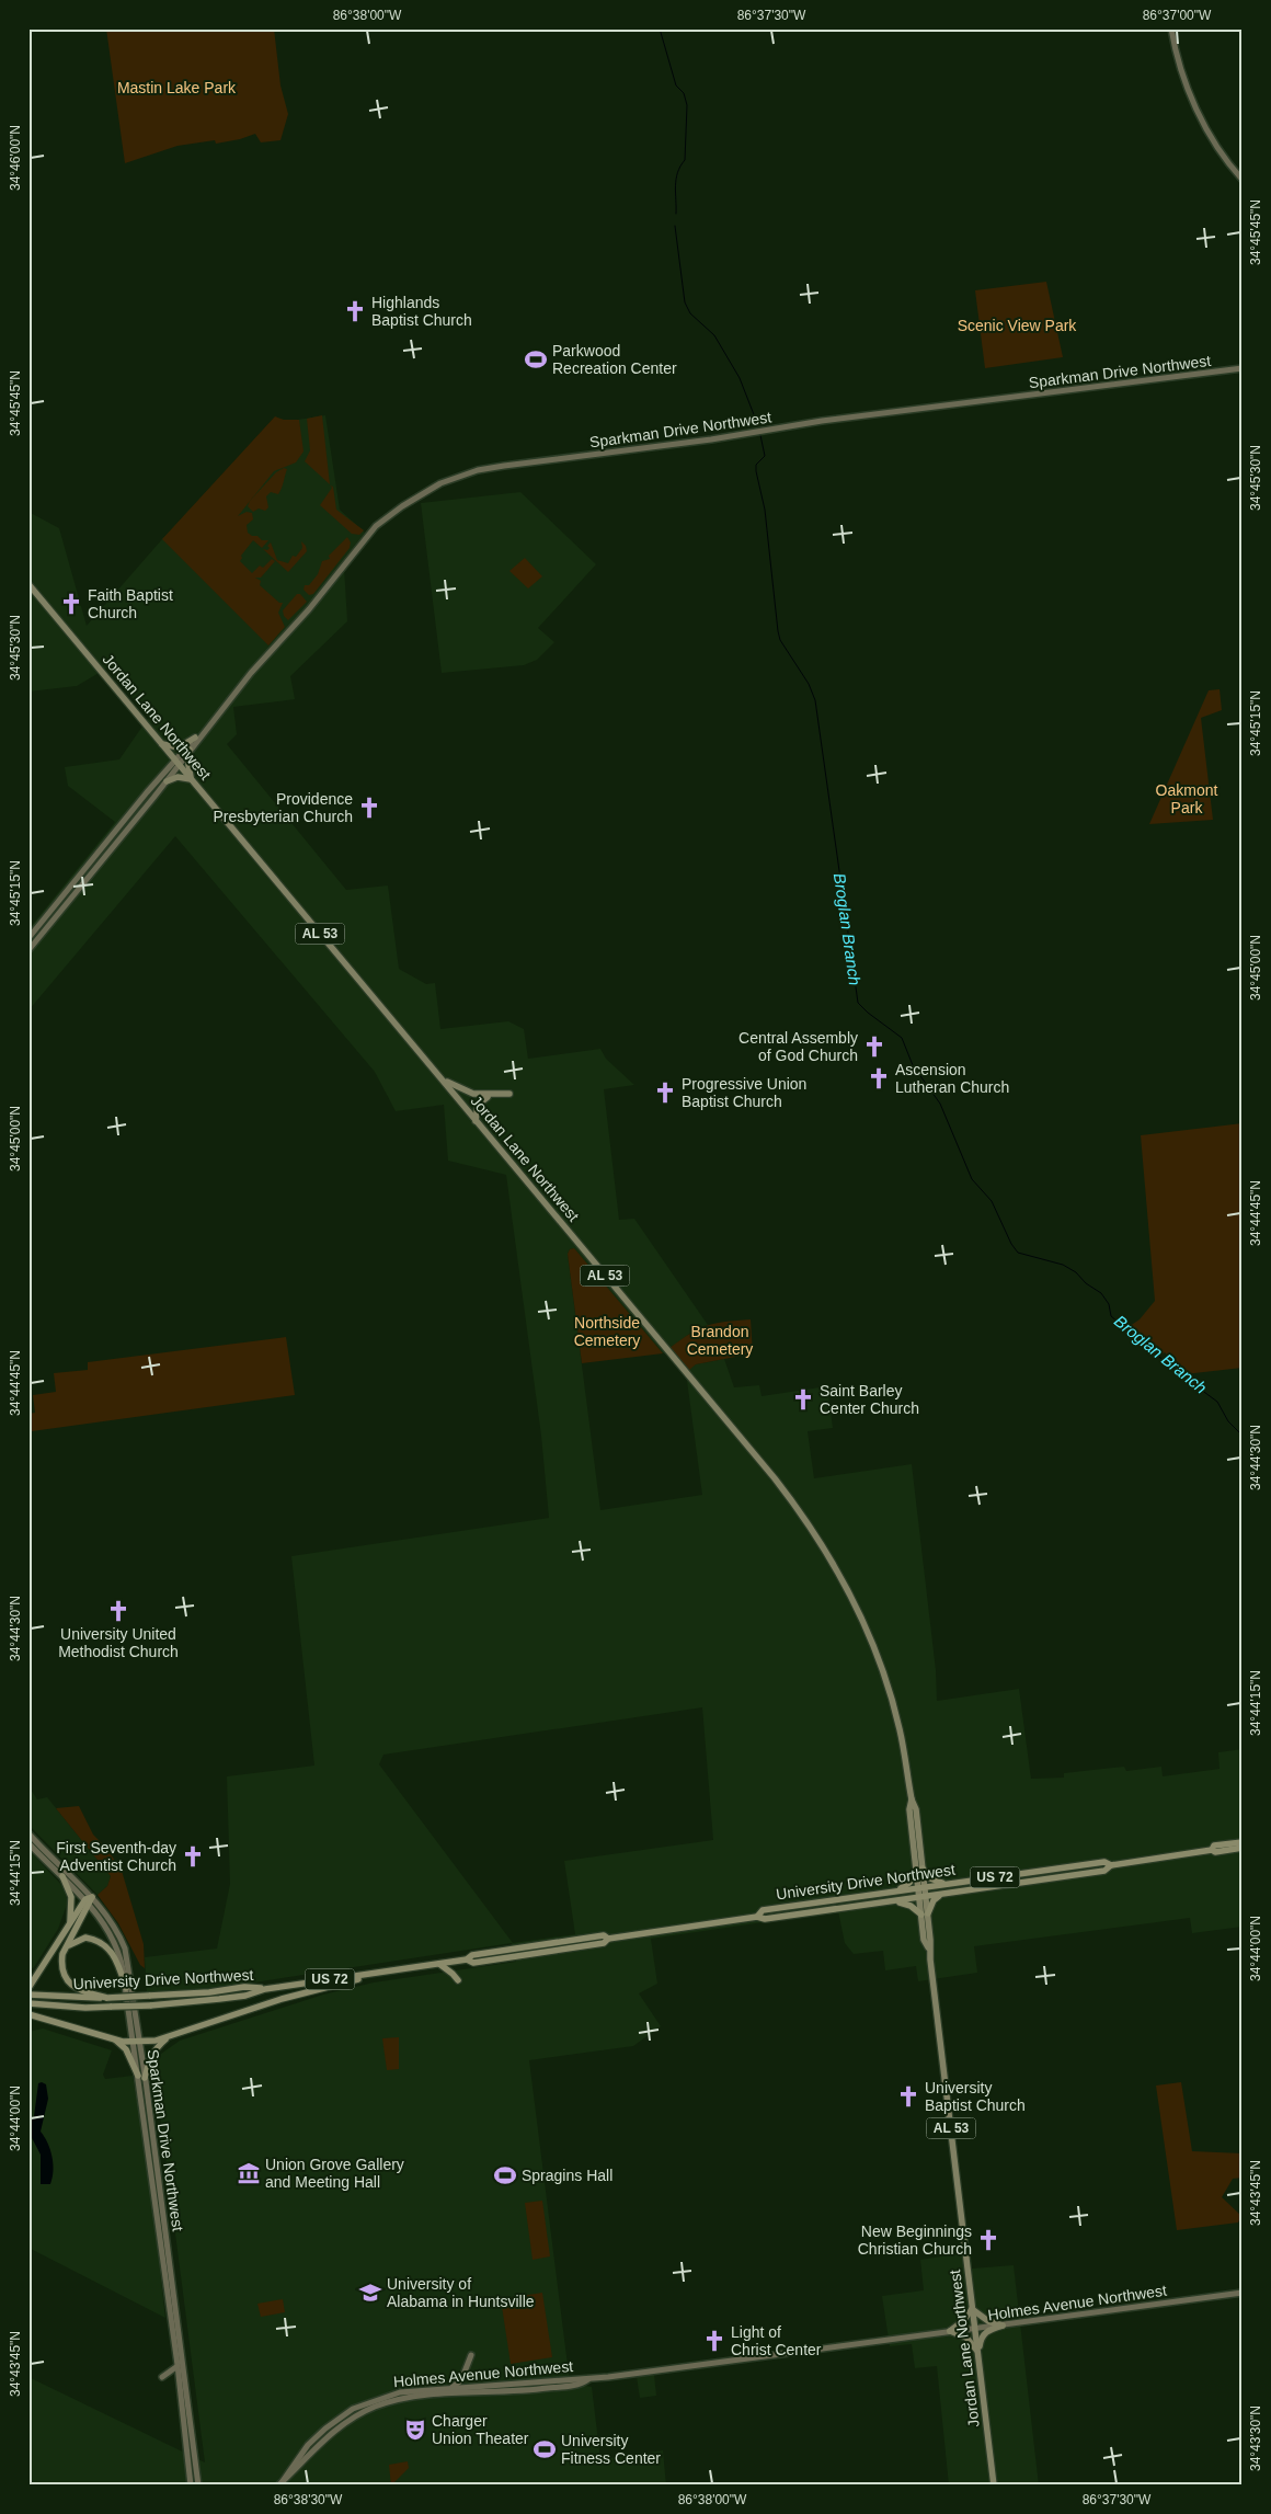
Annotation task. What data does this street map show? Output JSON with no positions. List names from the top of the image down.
{
  "streets": {
    "highway": ["US 72", "University Drive Northwest"],
    "main road": [
      "Sparkman Drive Northwest",
      "Jordan Lane Northwest",
      "AL 53",
      "Holmes Avenue Northwest"
    ]
  },
  "crossings": [
    ["Sparkman Drive Northwest", "Jordan Lane Northwest"],
    ["Jordan Lane Northwest", "University Drive Northwest"],
    ["Jordan Lane Northwest", "Holmes Avenue Northwest"],
    ["US 72", "University Drive Northwest"]
  ],
  "water": ["Broglan Branch"],
  "parks": [
    "Mastin Lake Park",
    "Scenic View Park",
    "Oakmont Park",
    "Northside Cemetery",
    "Brandon Cemetery"
  ],
  "places": {
    "church": [
      "Highlands Baptist Church",
      "Faith Baptist Church",
      "Providence Presbyterian Church",
      "Central Assembly of God Church",
      "Ascension Lutheran Church",
      "Progressive Union Baptist Church",
      "Saint Barley Center Church",
      "University United Methodist Church",
      "First Seventh-day Adventist Church",
      "University Baptist Church",
      "New Beginnings Christian Church",
      "Light of Christ Center"
    ],
    "sports": ["Parkwood Recreation Center", "Spragins Hall", "University Fitness Center"],
    "museum": ["Union Grove Gallery and Meeting Hall"],
    "school or university": ["University of Alabama in Huntsville"],
    "theatre": ["Charger Union Theater"]
  },
  "coordinates": [
    "86°38'00\"W",
    "86°37'30\"W",
    "86°37'00\"W",
    "34°46'00\"N",
    "34°45'45\"N",
    "34°45'30\"N",
    "34°45'15\"N",
    "34°45'00\"N",
    "34°44'45\"N",
    "34°44'30\"N",
    "34°44'15\"N",
    "34°44'00\"N",
    "34°43'45\"N",
    "34°43'30\"N",
    "86°38'30\"W"
  ]
}
